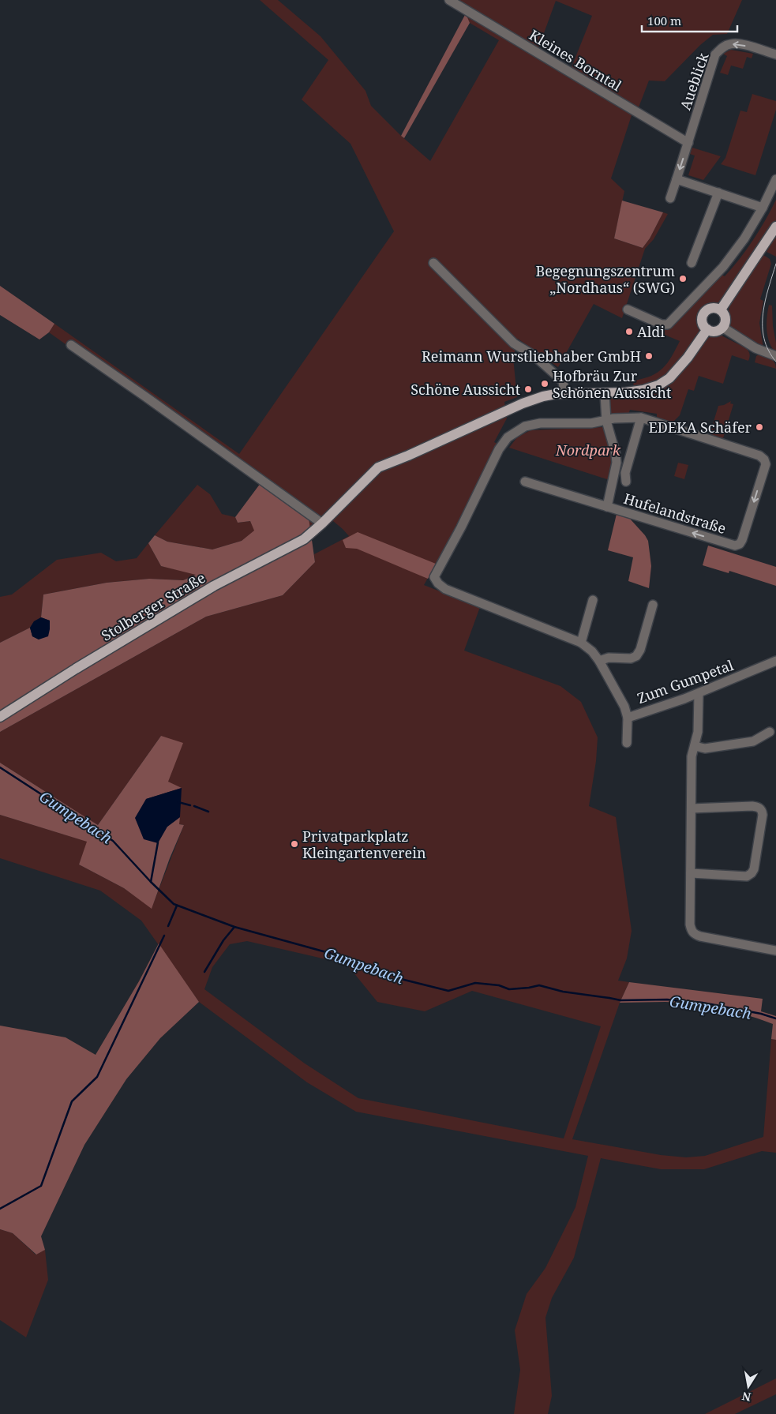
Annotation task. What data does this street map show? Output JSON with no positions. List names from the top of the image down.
{
  "streets": {
    "main road": ["Stolberger Straße"],
    "street": [
      "Kleines Borntal",
      "Aueblick",
      "Hufelandstraße",
      "Zum Gumpetal"
    ]
  },
  "crossings": [
    ["Kleines Borntal", "Aueblick"],
    ["Hufelandstraße", "Stolberger Straße"]
  ],
  "one_way": ["Aueblick"],
  "water": ["Gumpebach"],
  "parks": ["Nordpark"],
  "places": [
    "Begegnungszentrum „Nordhaus“ (SWG)",
    "Aldi",
    "Reimann Wurstliebhaber GmbH",
    "Hofbräu Zur Schönen Aussicht",
    "Schöne Aussicht",
    "EDEKA Schäfer",
    "Privatparkplatz Kleingartenverein"
  ],
  "scale_bar": "100 m",
  "north": "bottom"
}
